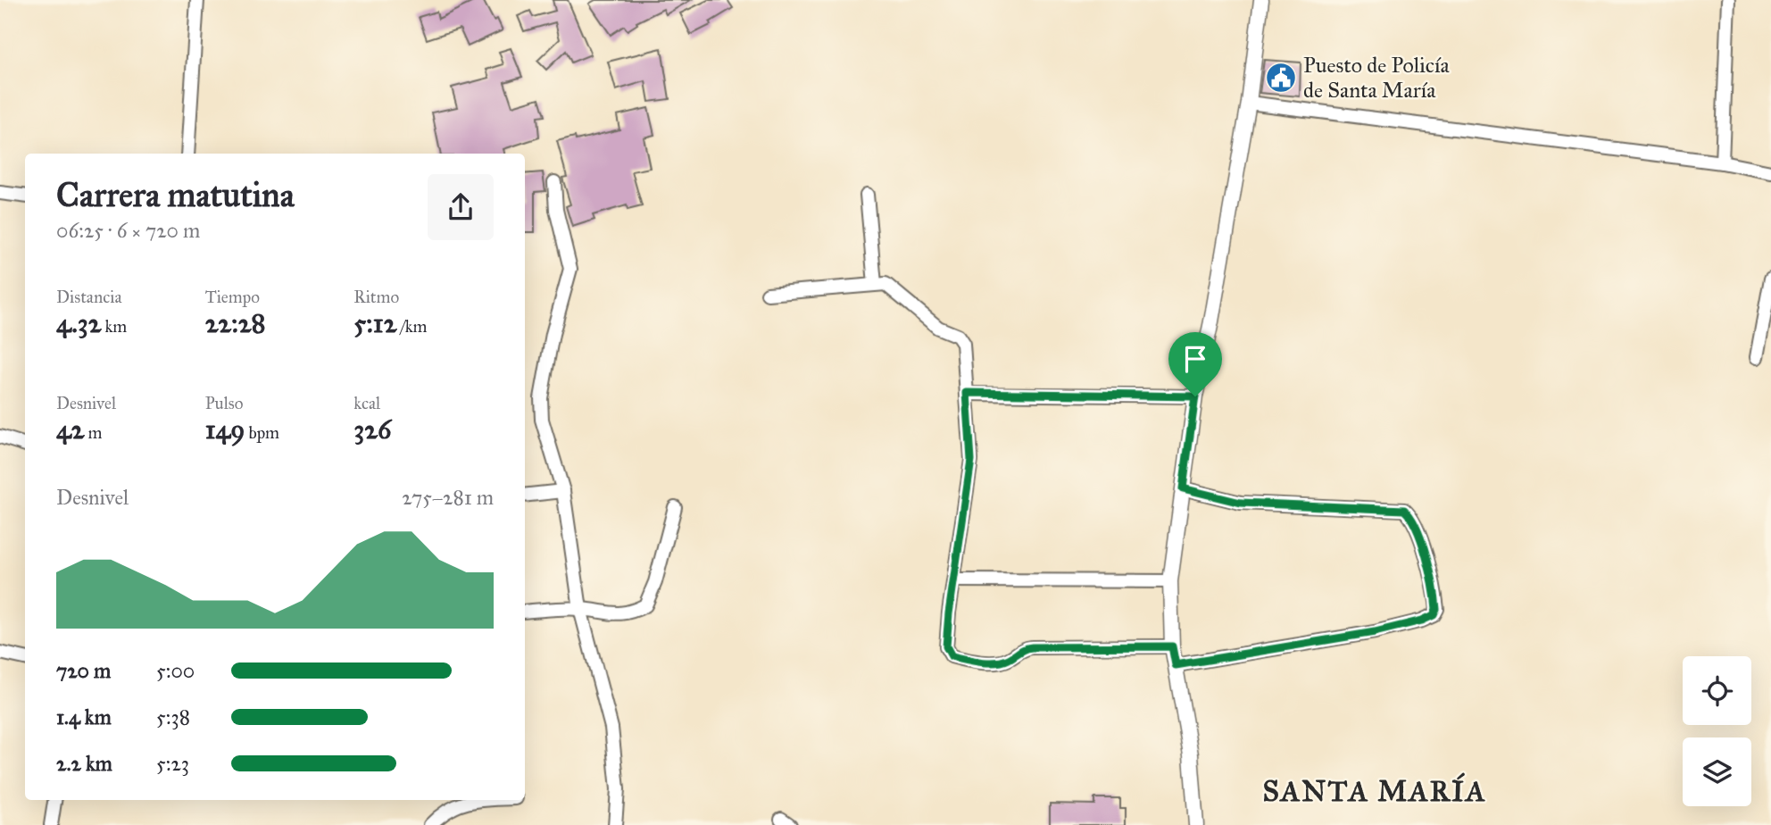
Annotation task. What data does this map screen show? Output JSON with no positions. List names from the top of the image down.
{
  "districts": ["SANTA MARÍA"],
  "places": {
    "public building": ["Puesto de Policía de Santa María"]
  },
  "page": {
    "heading": ["Carrera matutina", "06:25 · 6 × 720 m"],
    "stats": [
      ["Distancia", "4.32 km"],
      ["Tiempo", "22:28"],
      ["Ritmo", "5:12 /km"],
      ["Desnivel", "42 m"],
      ["Pulso", "149 bpm"],
      ["kcal", "326"]
    ],
    "chart": ["Desnivel", "275–281 m"],
    "list": [
      {
        "name": "720 m",
        "note": "5:00"
      },
      {
        "name": "1.4 km",
        "note": "5:38"
      },
      {
        "name": "2.2 km",
        "note": "5:23"
      }
    ]
  }
}
